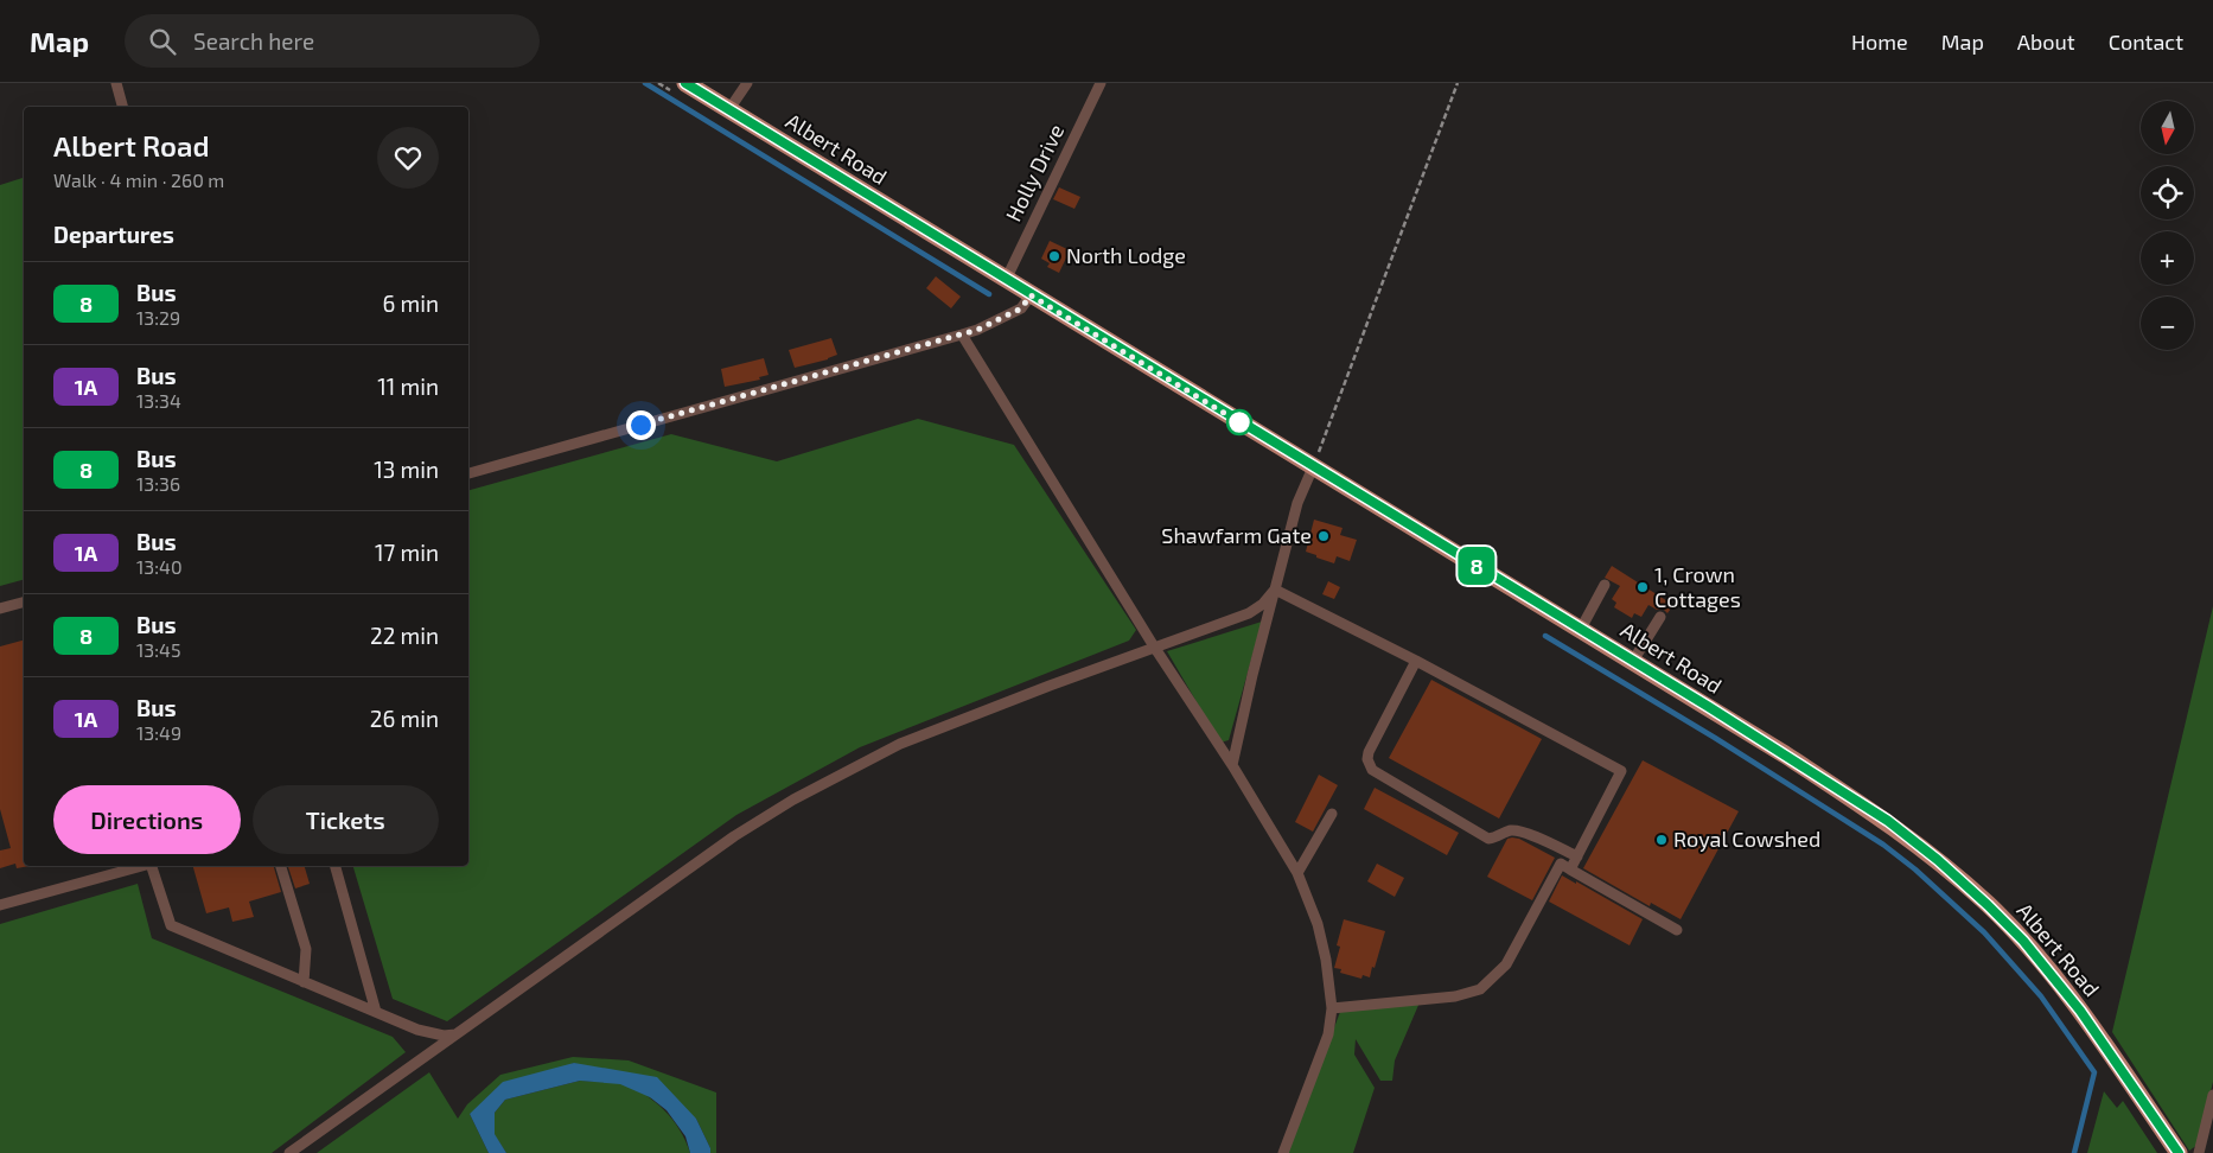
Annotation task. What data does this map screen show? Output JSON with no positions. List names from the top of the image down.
{
  "streets": {
    "main road": ["Albert Road"],
    "lane": ["Holly Drive"]
  },
  "crossings": [
    ["Albert Road", "Holly Drive"]
  ],
  "places": [
    "North Lodge",
    "Shawfarm Gate",
    "1, Crown Cottages",
    "Royal Cowshed"
  ],
  "lines": ["bus line 8"],
  "north": "bottom",
  "page": {
    "header": "Map",
    "search": "Search here",
    "nav": [
      "Home",
      "Map",
      "About",
      "Contact"
    ],
    "on_map": "8",
    "map_buttons": ["+", "−"],
    "heading": [
      ["Albert Road", "Walk · 4 min · 260 m"],
      "Departures"
    ],
    "list": [
      {
        "mark": "8",
        "name": "Bus",
        "note": "13:29",
        "value": "6 min"
      },
      {
        "mark": "1A",
        "name": "Bus",
        "note": "13:34",
        "value": "11 min"
      },
      {
        "mark": "8",
        "name": "Bus",
        "note": "13:36",
        "value": "13 min"
      },
      {
        "mark": "1A",
        "name": "Bus",
        "note": "13:40",
        "value": "17 min"
      },
      {
        "mark": "8",
        "name": "Bus",
        "note": "13:45",
        "value": "22 min"
      },
      {
        "mark": "1A",
        "name": "Bus",
        "note": "13:49",
        "value": "26 min"
      }
    ],
    "buttons": ["Directions", "Tickets"]
  }
}
